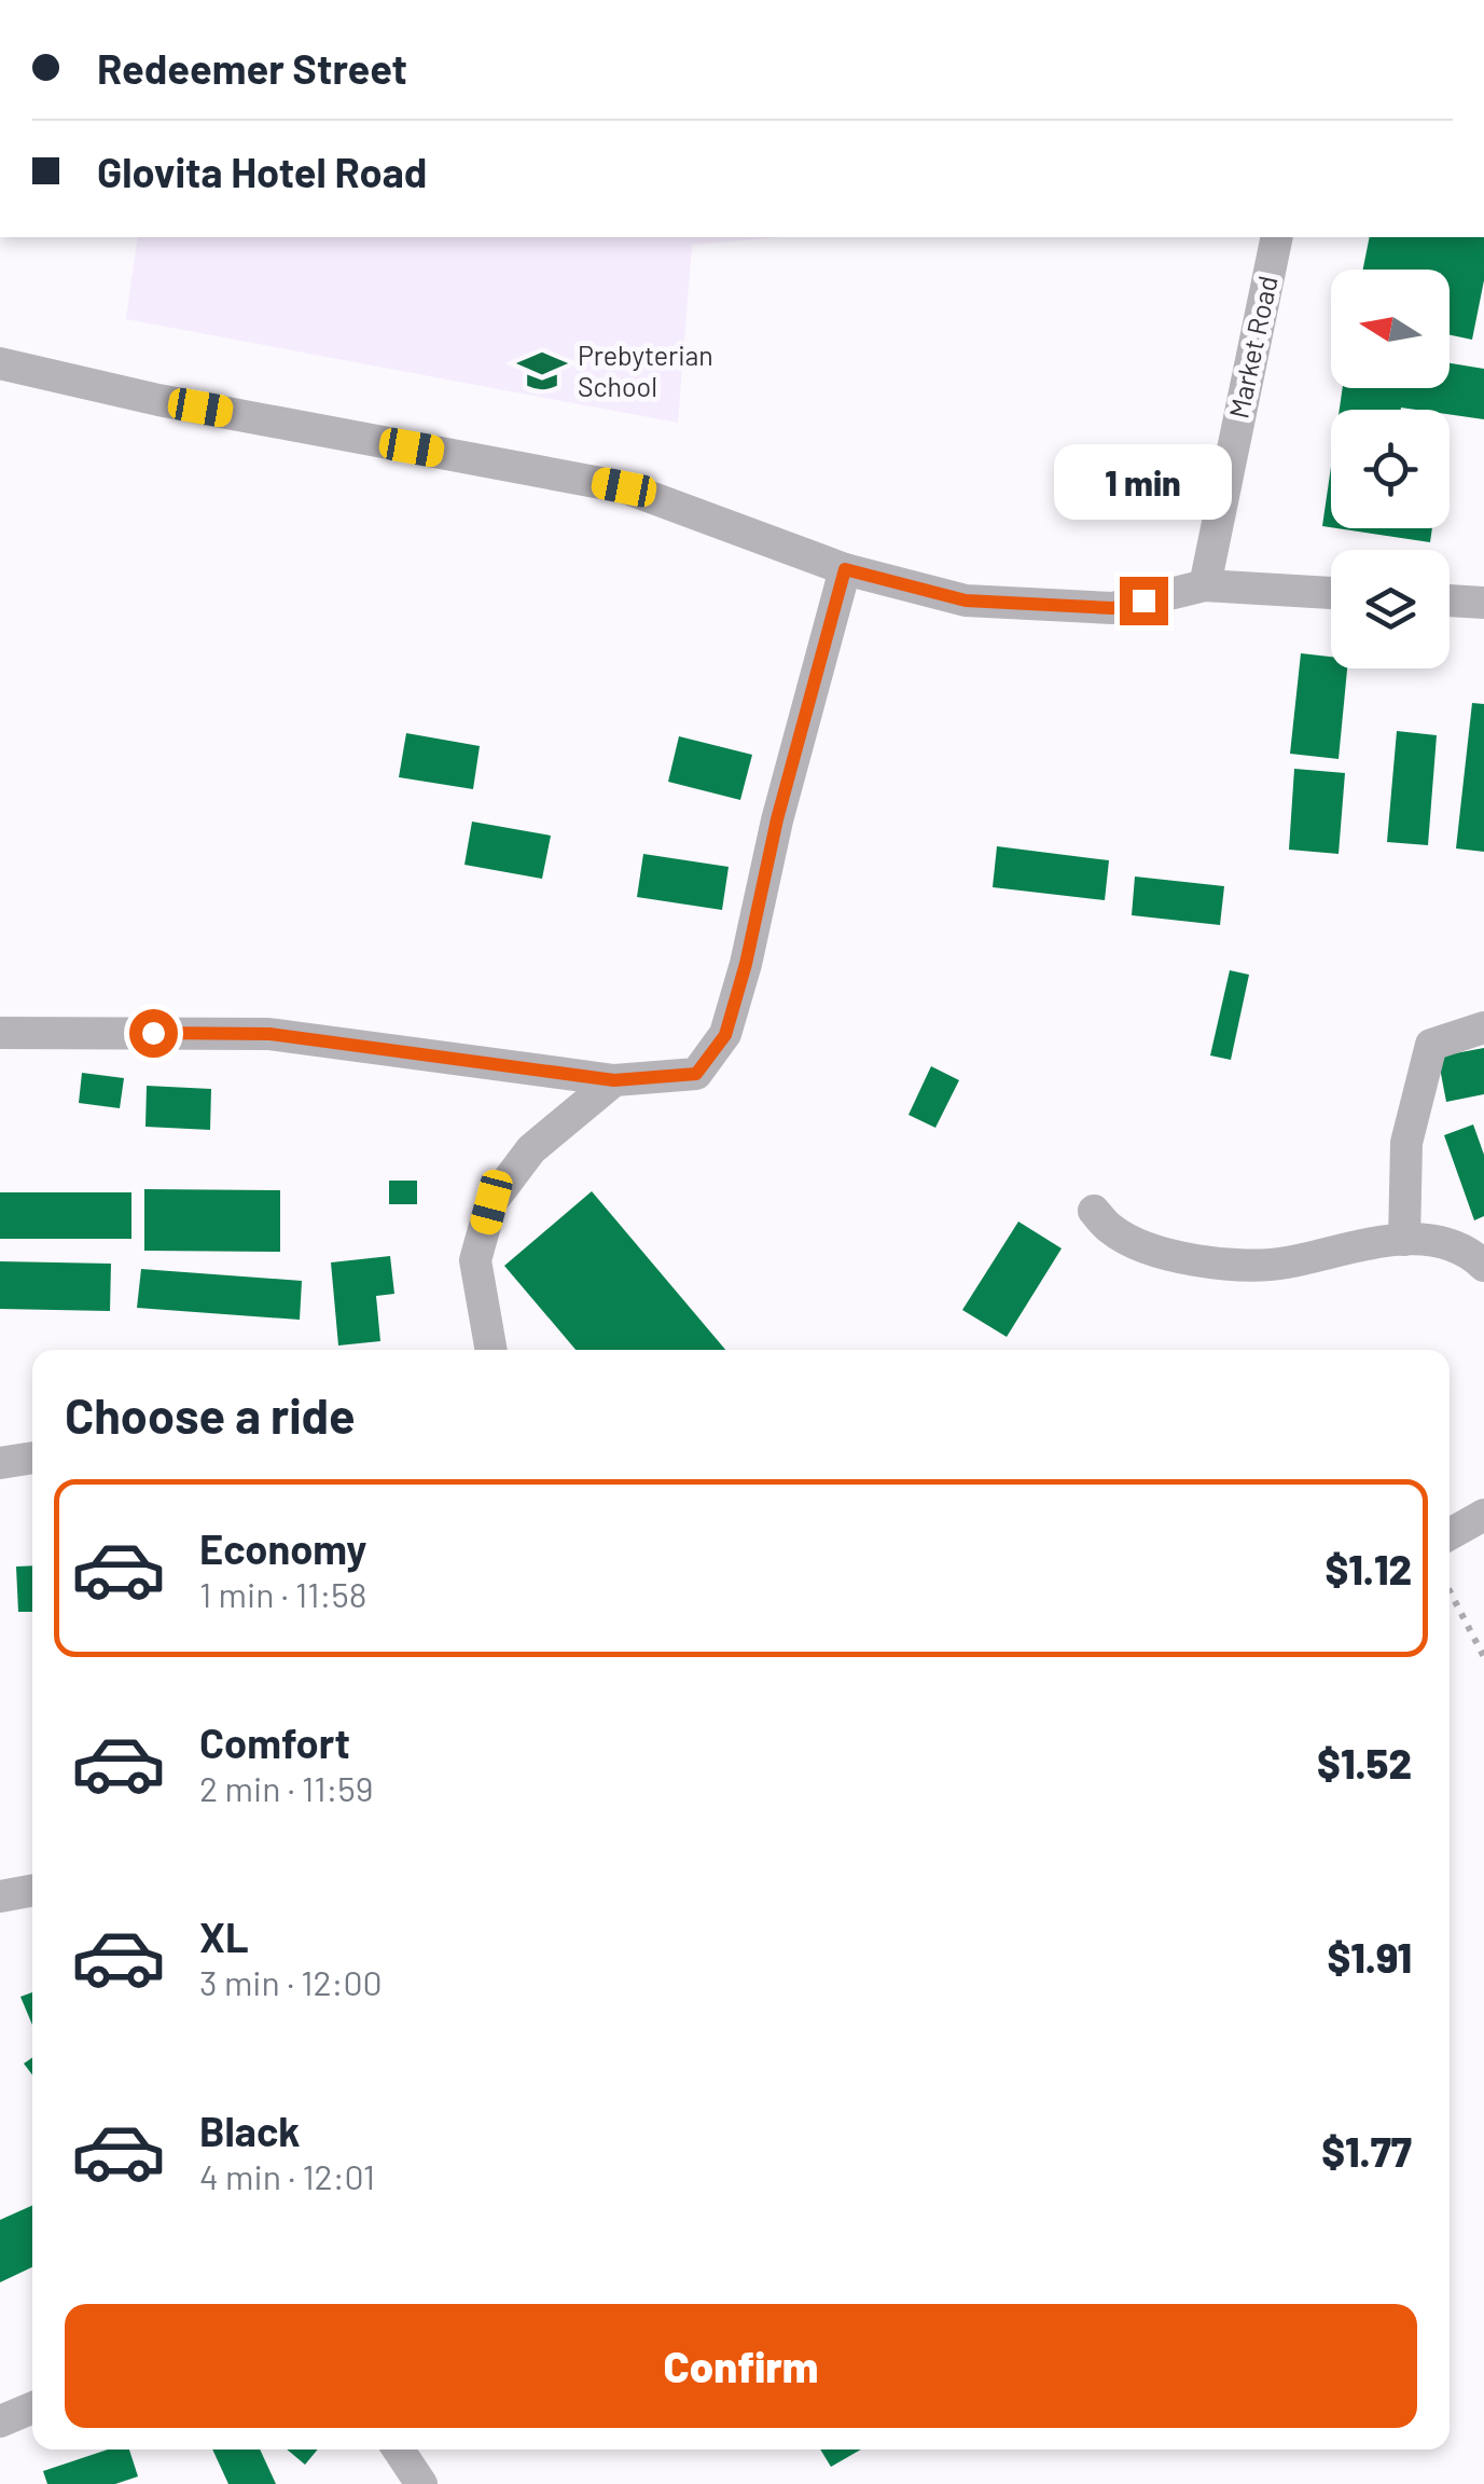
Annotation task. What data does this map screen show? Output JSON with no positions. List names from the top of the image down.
{
  "streets": {
    "street": ["Market Road"]
  },
  "places": {
    "school or university": ["Prebyterian School"]
  },
  "north": "left",
  "page": {
    "banner": ["Redeemer Street", "Glovita Hotel Road"],
    "bubble": "1 min",
    "heading": "Choose a ride",
    "list": [
      {
        "name": "Economy",
        "note": "1 min · 11:58",
        "value": "$1.12"
      },
      {
        "name": "Comfort",
        "note": "2 min · 11:59",
        "value": "$1.52"
      },
      {
        "name": "XL",
        "note": "3 min · 12:00",
        "value": "$1.91"
      },
      {
        "name": "Black",
        "note": "4 min · 12:01",
        "value": "$1.77"
      }
    ],
    "buttons": "Confirm"
  }
}
